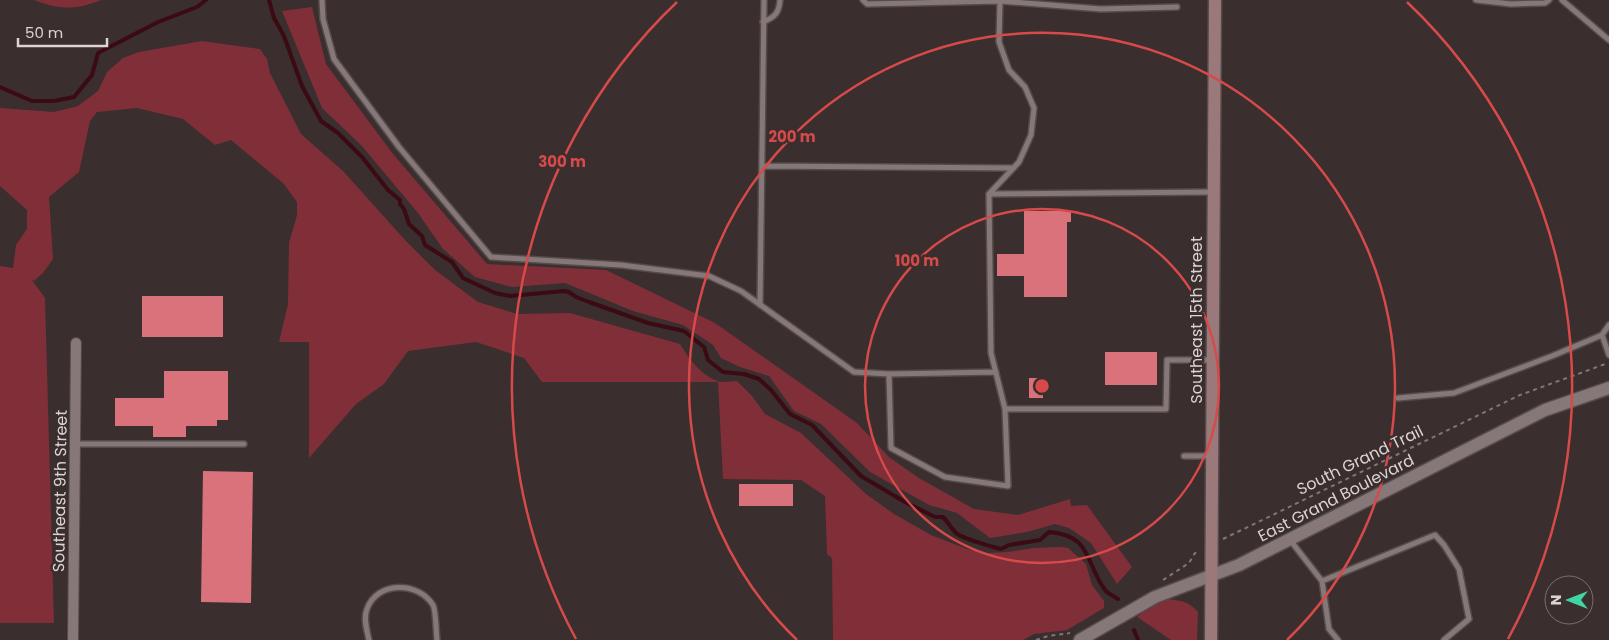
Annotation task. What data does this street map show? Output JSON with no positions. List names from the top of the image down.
{
  "streets": {
    "main road": ["Southeast 15th Street"],
    "street": ["Southeast 9th Street", "East Grand Boulevard"],
    "path": ["South Grand Trail"]
  },
  "crossings": [
    ["Southeast 15th Street", "South Grand Trail"],
    ["Southeast 15th Street", "East Grand Boulevard"]
  ],
  "scale_bar": "50 m",
  "north": "left",
  "rings": ["200 m", "300 m", "100 m"]
}
